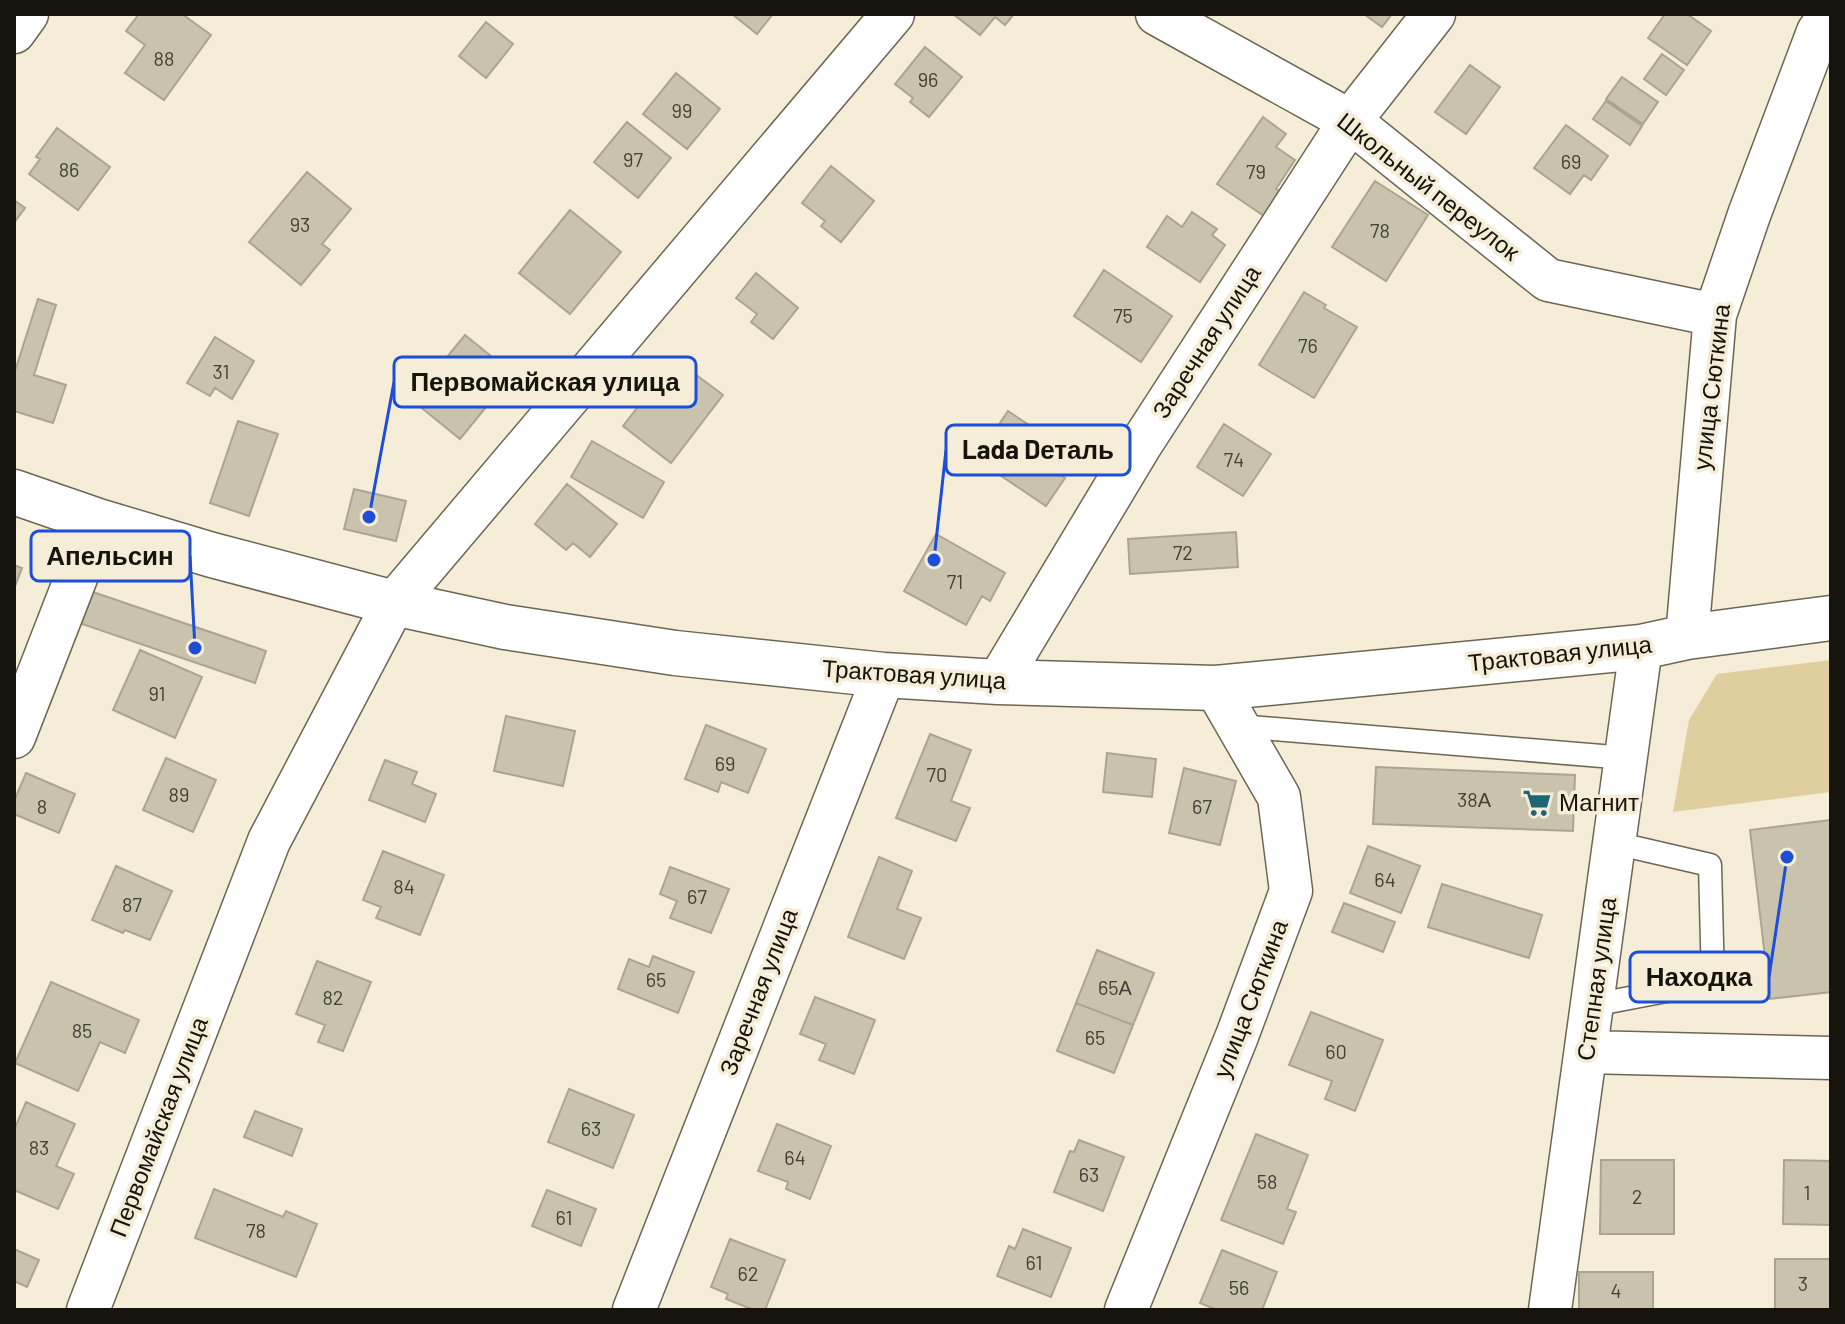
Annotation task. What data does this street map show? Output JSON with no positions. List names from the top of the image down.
{
  "streets": {
    "main road": ["Трактовая улица"],
    "street": [
      "Школьный переулок",
      "Заречная улица",
      "улица Сюткина",
      "Степная улица",
      "Первомайская улица"
    ]
  },
  "crossings": [
    ["Школьный переулок", "Заречная улица"],
    ["Школьный переулок", "улица Сюткина"],
    ["Заречная улица", "Трактовая улица"],
    ["улица Сюткина", "Трактовая улица"],
    ["Трактовая улица", "Степная улица"],
    ["Трактовая улица", "Первомайская улица"]
  ],
  "places": {
    "other": [
      "Первомайская улица",
      "Lada Dеталь",
      "Апельсин",
      "Находка"
    ],
    "supermarket": ["Магнит"]
  },
  "house_numbers": [
    "88",
    "96",
    "99",
    "97",
    "69",
    "86",
    "79",
    "93",
    "78",
    "75",
    "76",
    "31",
    "74",
    "72",
    "71",
    "91",
    "69",
    "70",
    "89",
    "38А",
    "8",
    "67",
    "64",
    "84",
    "67",
    "87",
    "65",
    "65А",
    "82",
    "85",
    "65",
    "60",
    "63",
    "83",
    "64",
    "63",
    "58",
    "1",
    "2",
    "61",
    "78",
    "61",
    "62",
    "3",
    "56",
    "4"
  ]
}
